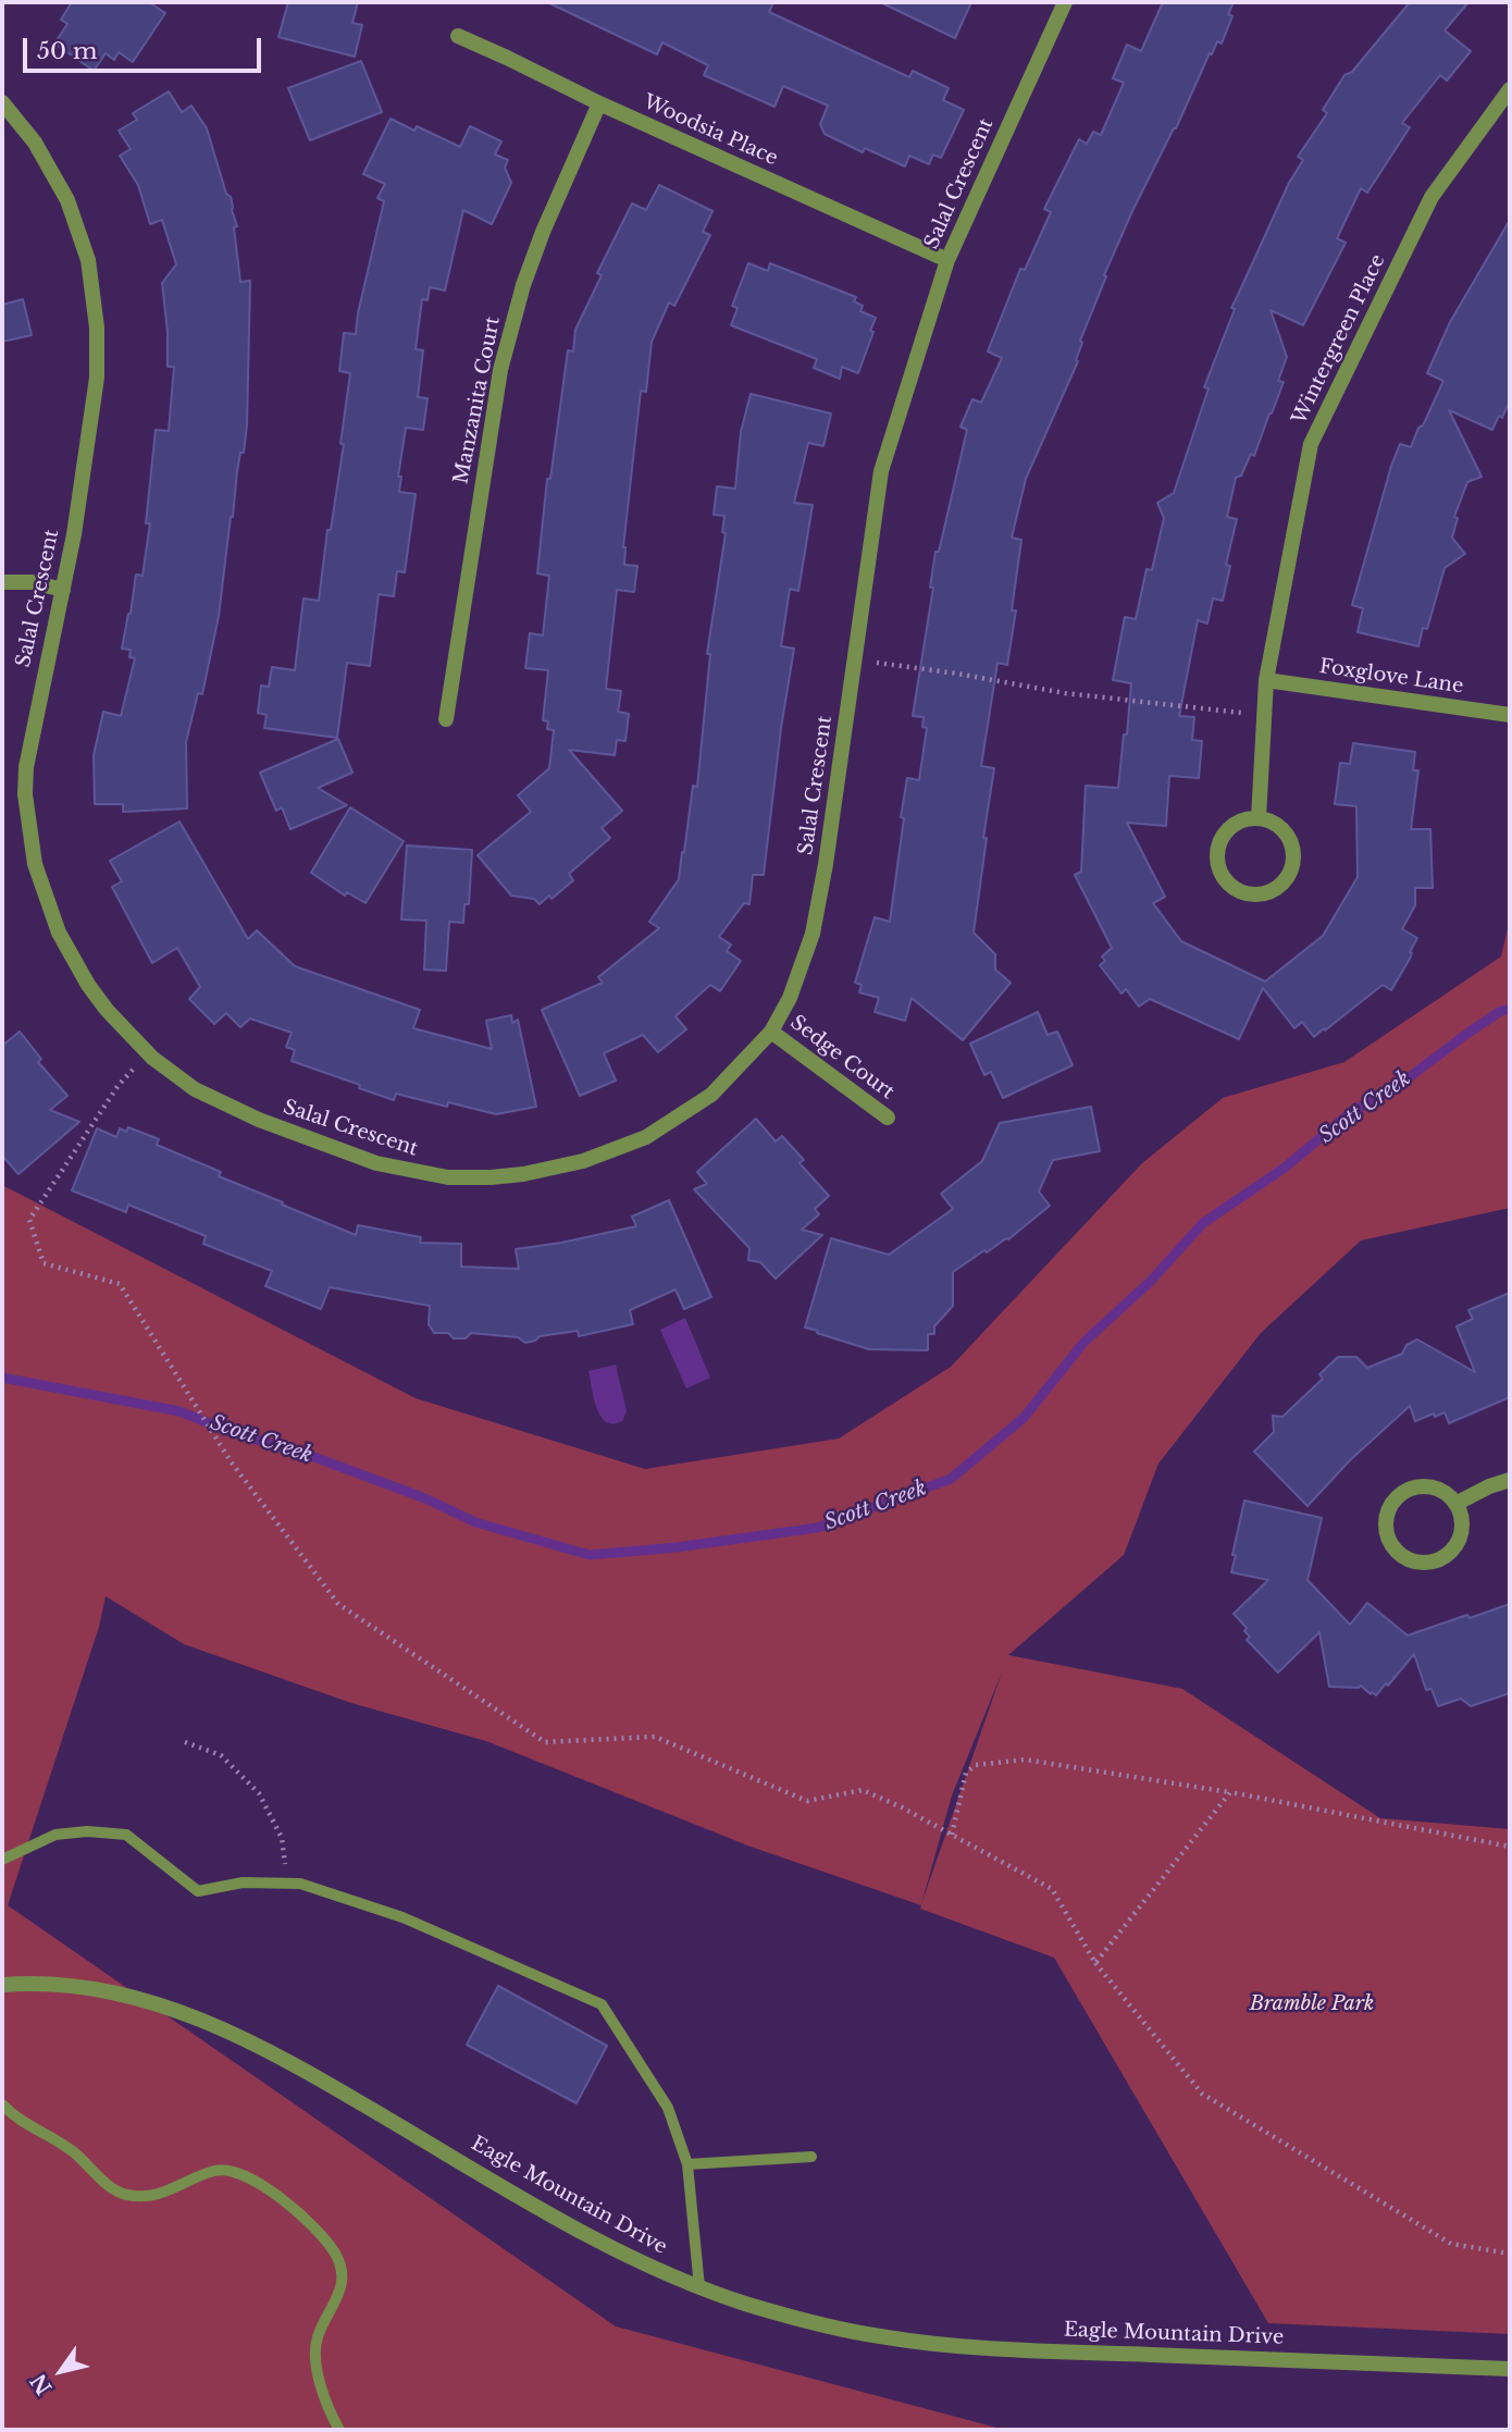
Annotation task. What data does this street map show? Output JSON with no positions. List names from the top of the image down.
{
  "streets": {
    "street": [
      "Woodsia Place",
      "Salal Crescent",
      "Wintergreen Place",
      "Manzanita Court",
      "Foxglove Lane",
      "Sedge Court",
      "Eagle Mountain Drive"
    ]
  },
  "crossings": [
    ["Woodsia Place", "Salal Crescent"],
    ["Woodsia Place", "Manzanita Court"],
    ["Salal Crescent", "Sedge Court"],
    ["Wintergreen Place", "Foxglove Lane"]
  ],
  "water": ["Scott Creek"],
  "parks": ["Bramble Park"],
  "scale_bar": "50 m",
  "north": "bottom left"
}
